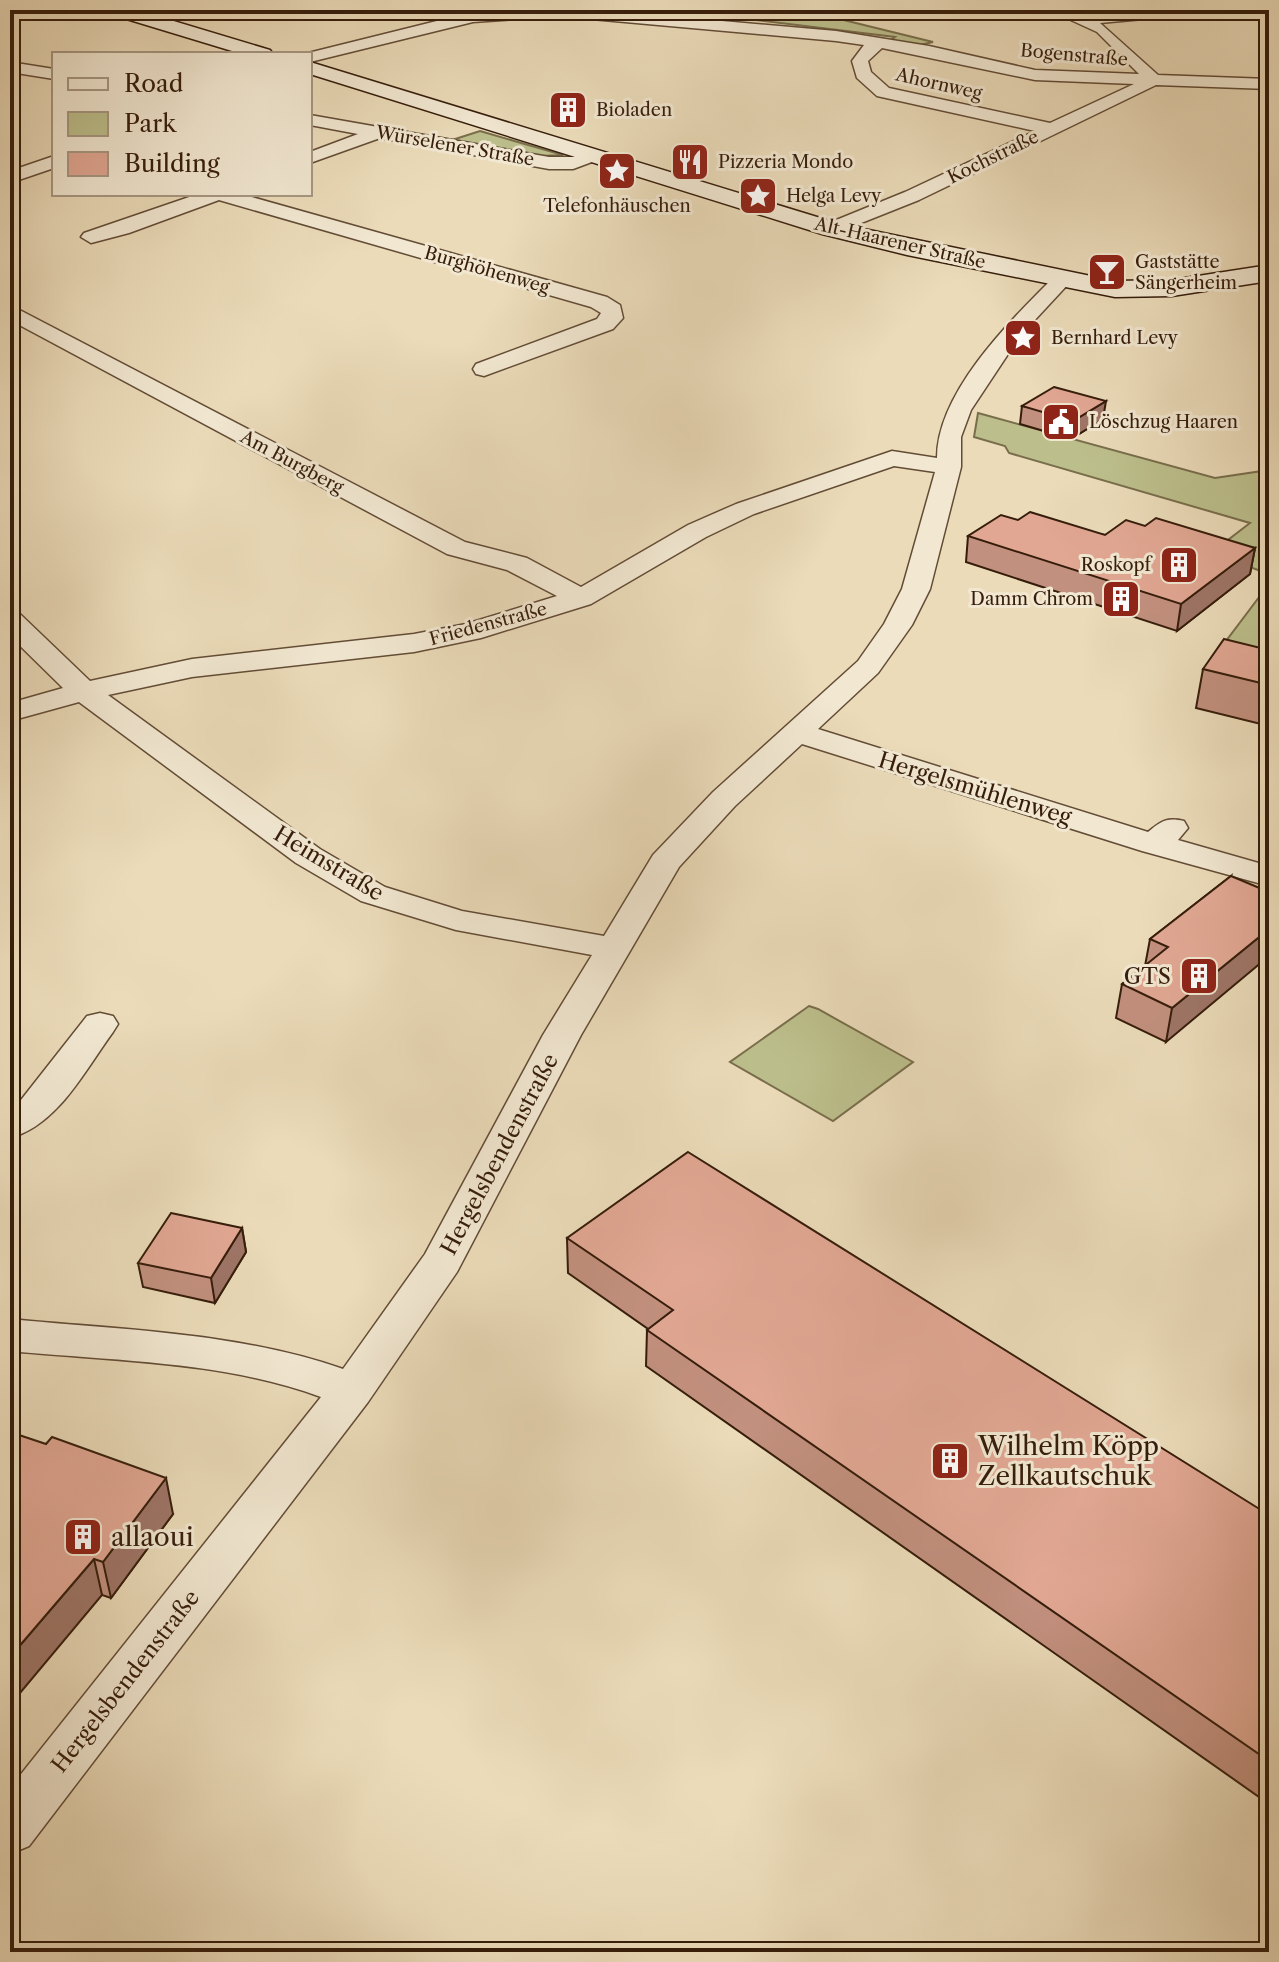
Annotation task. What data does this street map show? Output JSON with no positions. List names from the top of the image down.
{
  "streets": {
    "main road": ["Alt-Haarener Straße"],
    "street": [
      "Bogenstraße",
      "Ahornweg",
      "Würselener Straße",
      "Kochstraße",
      "Burghöhenweg",
      "Am Burgberg",
      "Friedenstraße",
      "Hergelsmühlenweg",
      "Heimstraße",
      "Hergelsbendenstraße"
    ]
  },
  "crossings": [
    ["Bogenstraße", "Ahornweg"],
    ["Bogenstraße", "Kochstraße"],
    ["Ahornweg", "Kochstraße"],
    ["Würselener Straße", "Alt-Haarener Straße"],
    ["Kochstraße", "Alt-Haarener Straße"],
    ["Alt-Haarener Straße", "Friedenstraße"],
    ["Am Burgberg", "Friedenstraße"],
    ["Friedenstraße", "Heimstraße"],
    ["Friedenstraße", "Hergelsbendenstraße"],
    ["Hergelsmühlenweg", "Hergelsbendenstraße"],
    ["Heimstraße", "Hergelsbendenstraße"]
  ],
  "places": {
    "building": [
      "Bioladen",
      "Roskopf",
      "Damm Chrom",
      "GTS",
      "Wilhelm Köpp Zellkautschuk",
      "allaoui"
    ],
    "restaurant": ["Pizzeria Mondo"],
    "place": ["Telefonhäuschen", "Helga Levy", "Bernhard Levy"],
    "bar": ["Gaststätte Sängerheim"],
    "public building": ["Löschzug Haaren"]
  },
  "legend": ["Road", "Park", "Building"]
}
